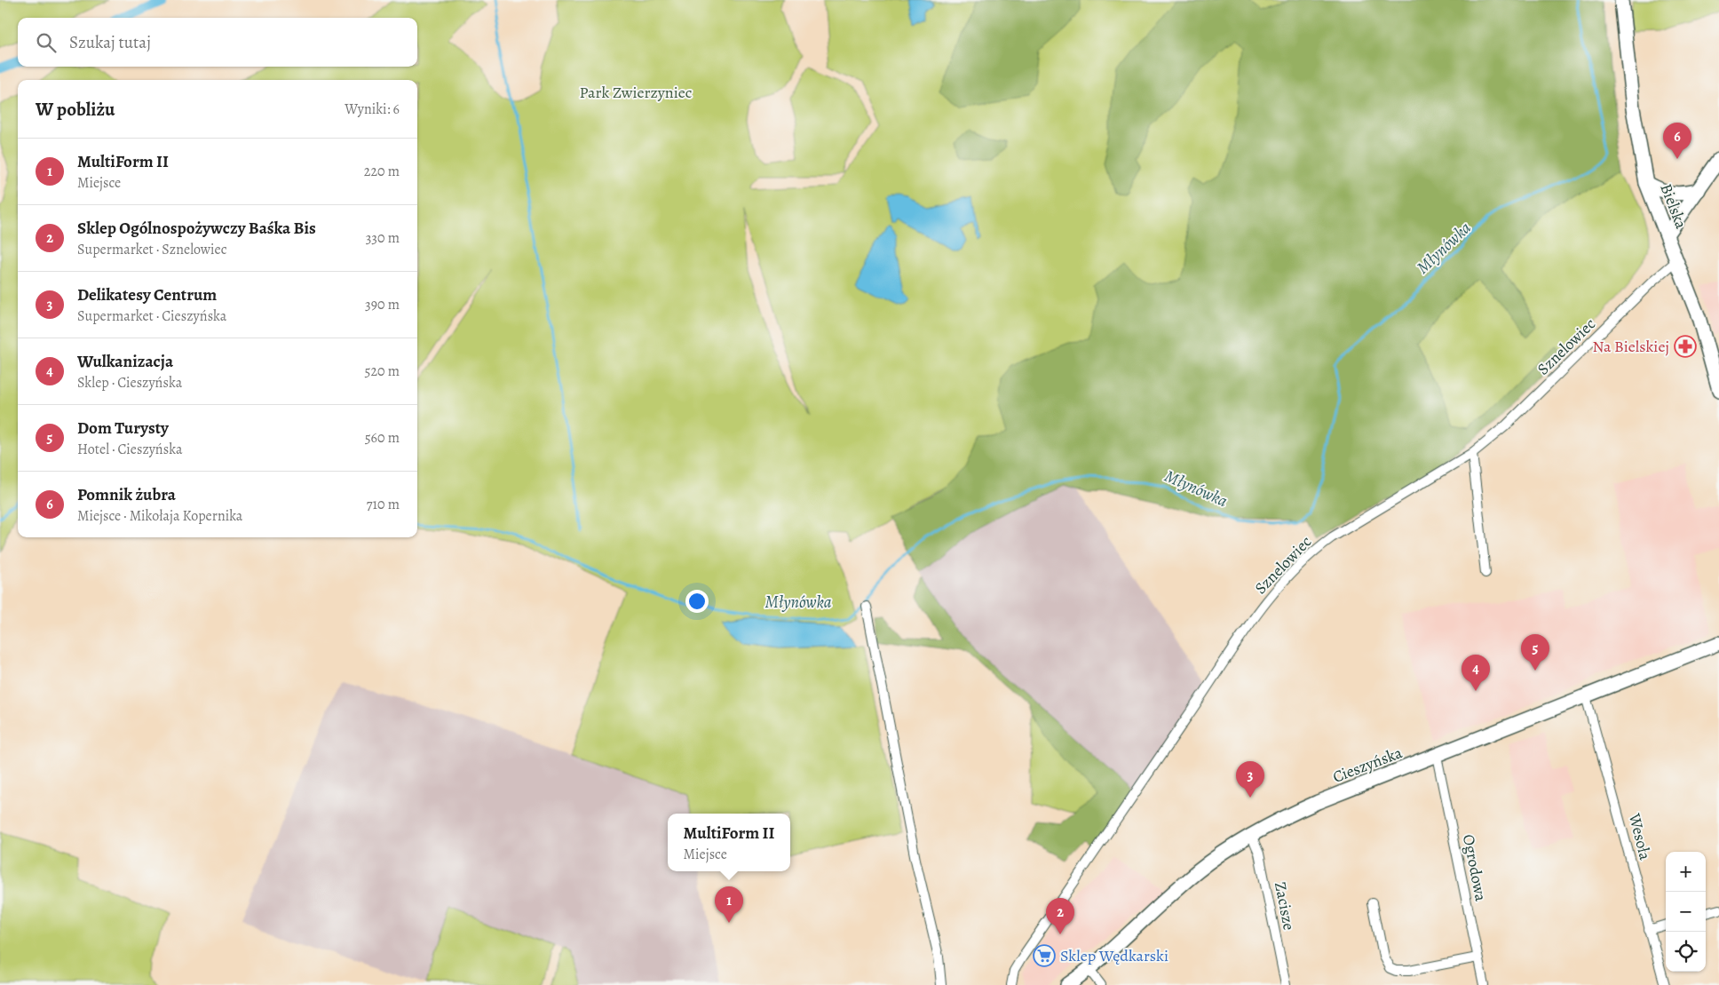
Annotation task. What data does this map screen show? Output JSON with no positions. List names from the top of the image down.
{
  "streets": {
    "main road": ["Bielska", "Cieszyńska"],
    "street": [
      "Sznelowiec",
      "Wesoła",
      "Ogrodowa",
      "Zacisze"
    ]
  },
  "crossings": [
    ["Bielska", "Sznelowiec"],
    ["Cieszyńska", "Wesoła"],
    ["Cieszyńska", "Ogrodowa"],
    ["Cieszyńska", "Zacisze"]
  ],
  "water": ["Młynówka"],
  "parks": ["Park Zwierzyniec"],
  "places": {
    "pharmacy": ["Na Bielskiej"],
    "supermarket": ["Sklep Wędkarski"]
  },
  "page": {
    "search": "Szukaj tutaj",
    "heading": ["W pobliżu", "Wyniki: 6"],
    "pins": [
      "6",
      "5",
      "4",
      "3",
      "1",
      "2"
    ],
    "list": [
      {
        "mark": "1",
        "name": "MultiForm II",
        "note": "Miejsce",
        "value": "220 m"
      },
      {
        "mark": "2",
        "name": "Sklep Ogólnospożywczy Baśka Bis",
        "note": "Supermarket · Sznelowiec",
        "value": "330 m"
      },
      {
        "mark": "3",
        "name": "Delikatesy Centrum",
        "note": "Supermarket · Cieszyńska",
        "value": "390 m"
      },
      {
        "mark": "4",
        "name": "Wulkanizacja",
        "note": "Sklep · Cieszyńska",
        "value": "520 m"
      },
      {
        "mark": "5",
        "name": "Dom Turysty",
        "note": "Hotel · Cieszyńska",
        "value": "560 m"
      },
      {
        "mark": "6",
        "name": "Pomnik żubra",
        "note": "Miejsce · Mikołaja Kopernika",
        "value": "710 m"
      }
    ],
    "popup": ["MultiForm II", "Miejsce"],
    "map_buttons": ["+", "−"]
  }
}
